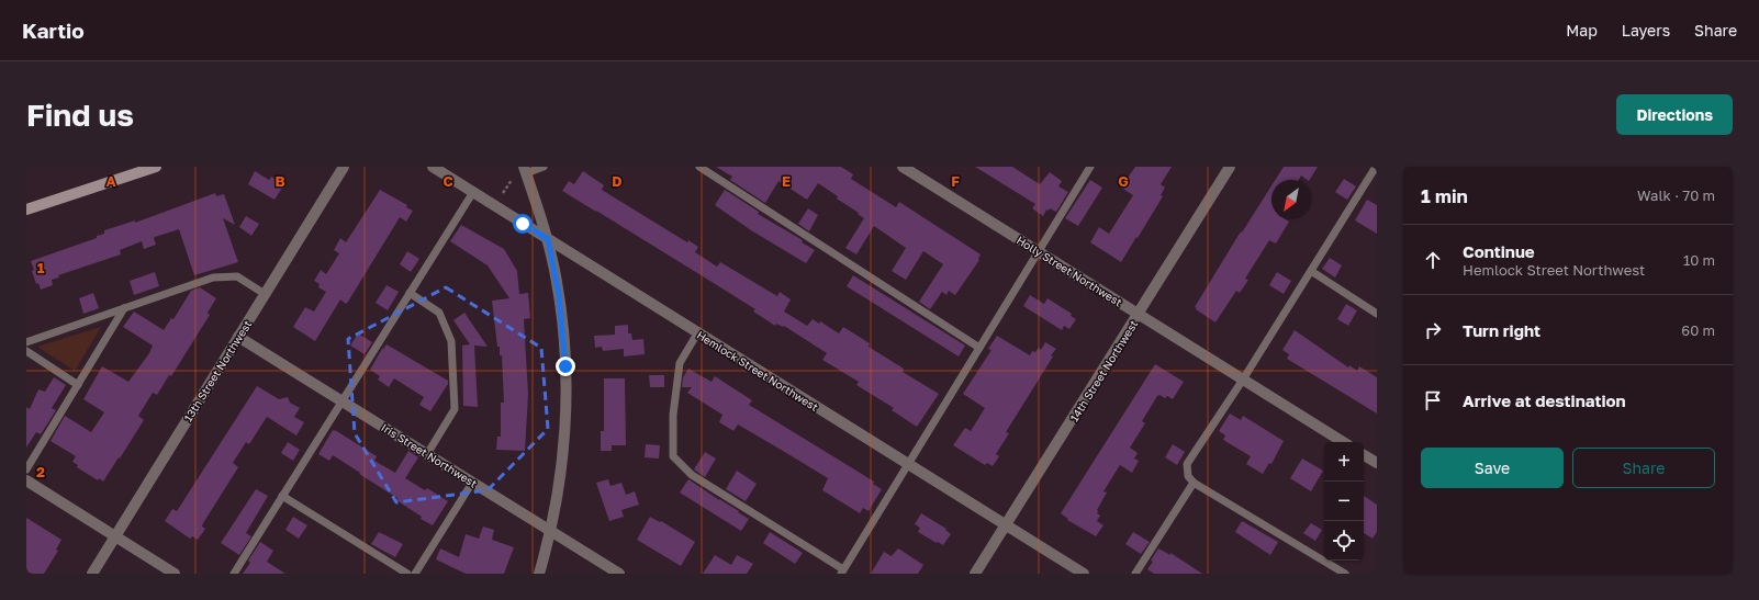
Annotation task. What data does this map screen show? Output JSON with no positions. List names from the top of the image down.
{
  "streets": {
    "street": [
      "Holly Street Northwest",
      "13th Street Northwest",
      "Hemlock Street Northwest",
      "14th Street Northwest",
      "Iris Street Northwest"
    ]
  },
  "crossings": [
    ["Holly Street Northwest", "14th Street Northwest"],
    ["13th Street Northwest", "Iris Street Northwest"],
    ["Hemlock Street Northwest", "14th Street Northwest"]
  ],
  "north": "bottom left",
  "page": {
    "header": "Kartio",
    "nav": ["Map", "Layers", "Share"],
    "buttons": [
      "Directions",
      ["Save", "Share"]
    ],
    "title": "Find us",
    "heading": ["1 min", "Walk · 70 m"],
    "list": [
      ["Continue", "Hemlock Street Northwest", "10 m"],
      ["Turn right", "60 m"],
      "Arrive at destination"
    ],
    "map_buttons": ["+", "−"]
  },
  "grid": {
    "columns": [
      "A",
      "B",
      "C",
      "D",
      "E",
      "F",
      "G"
    ],
    "rows": ["1", "2"]
  }
}
